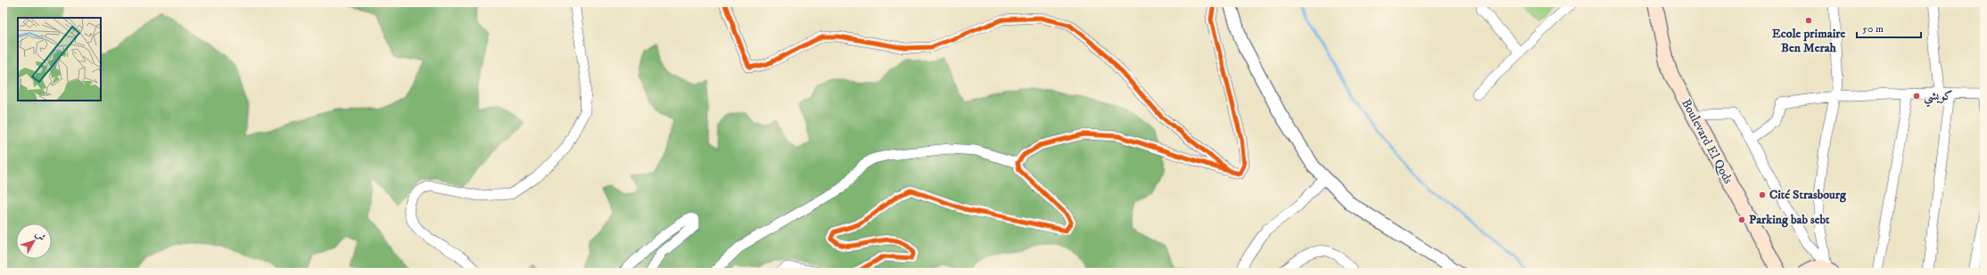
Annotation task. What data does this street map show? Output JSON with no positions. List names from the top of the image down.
{
  "streets": {
    "main road": ["Boulevard El Qods"]
  },
  "places": [
    "Ecole primaire Ben Merah",
    "كويشي",
    "Cité Strasbourg",
    "Parking bab sebt"
  ],
  "scale_bar": "50 m",
  "north": "top right"
}
